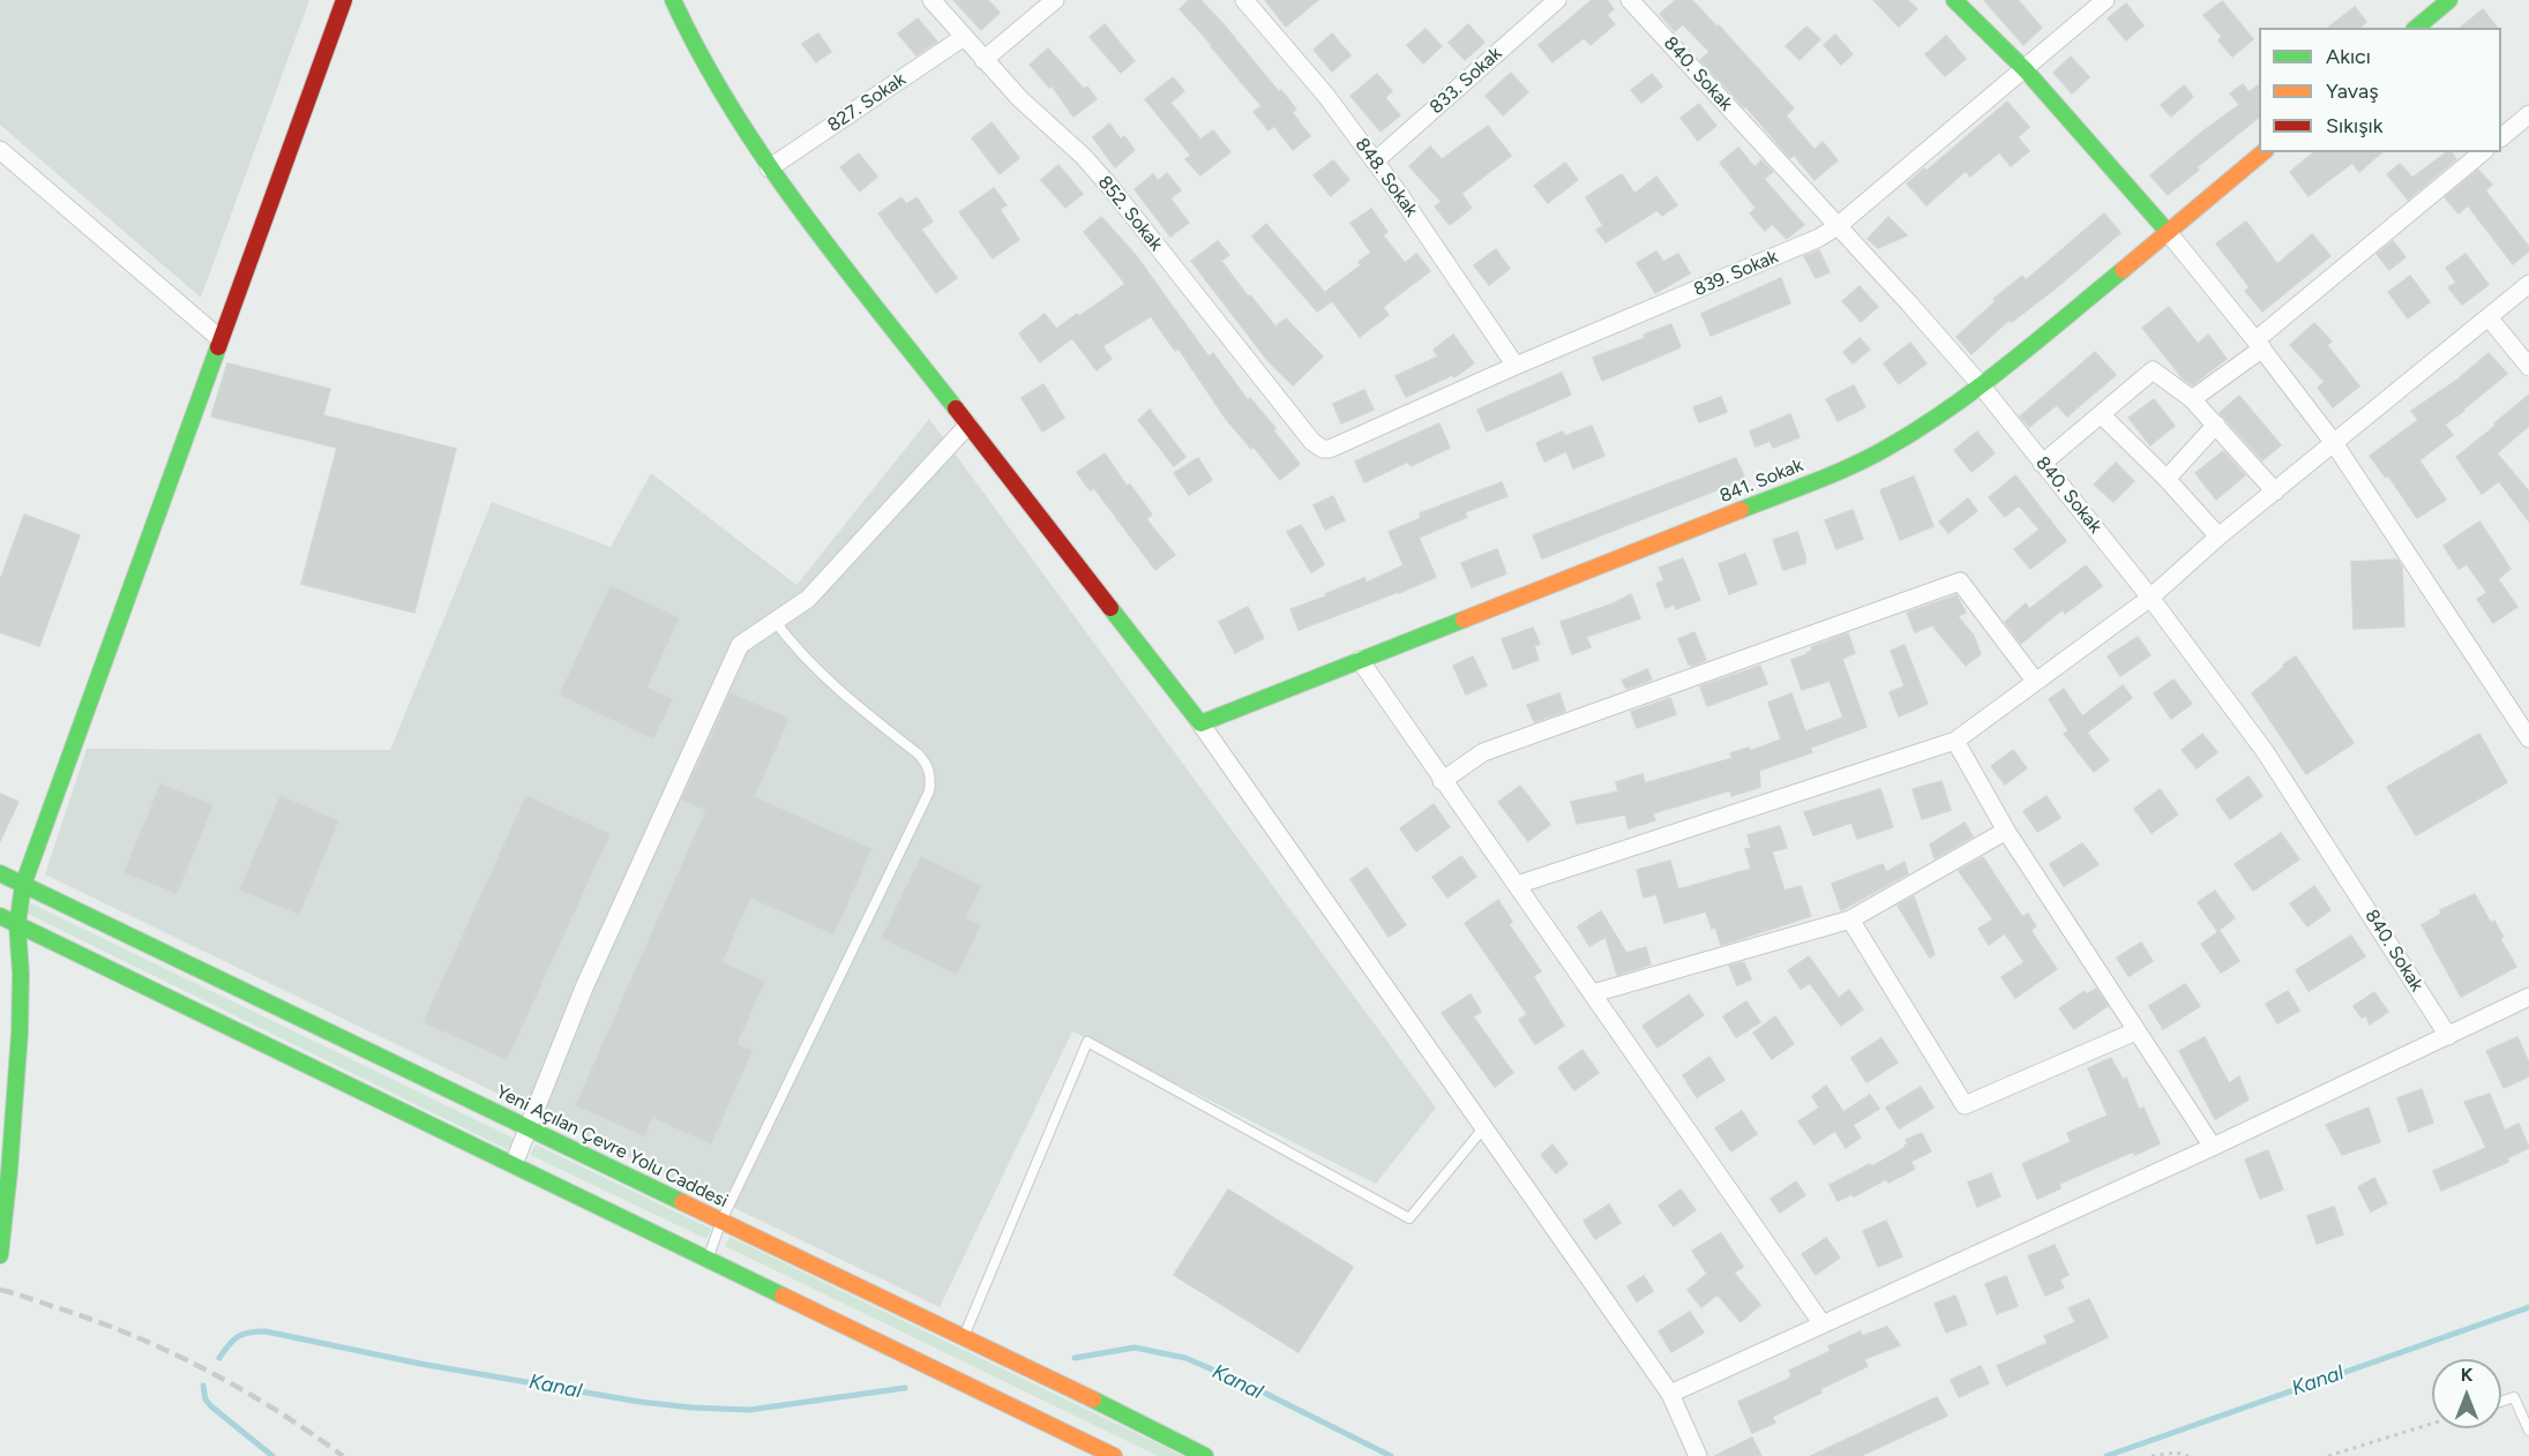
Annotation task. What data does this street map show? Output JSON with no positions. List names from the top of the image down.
{
  "streets": {
    "street": [
      "840. Sokak",
      "833. Sokak",
      "827. Sokak",
      "848. Sokak",
      "852. Sokak",
      "839. Sokak",
      "841. Sokak",
      "Yeni Açılan Çevre Yolu Caddesi"
    ]
  },
  "crossings": [
    ["840. Sokak", "839. Sokak"],
    ["840. Sokak", "841. Sokak"],
    ["833. Sokak", "848. Sokak"],
    ["827. Sokak", "852. Sokak"],
    ["848. Sokak", "839. Sokak"],
    ["852. Sokak", "839. Sokak"]
  ],
  "water": ["Kanal"],
  "legend": ["Akıcı", "Yavaş", "Sıkışık"],
  "north": "top"
}
